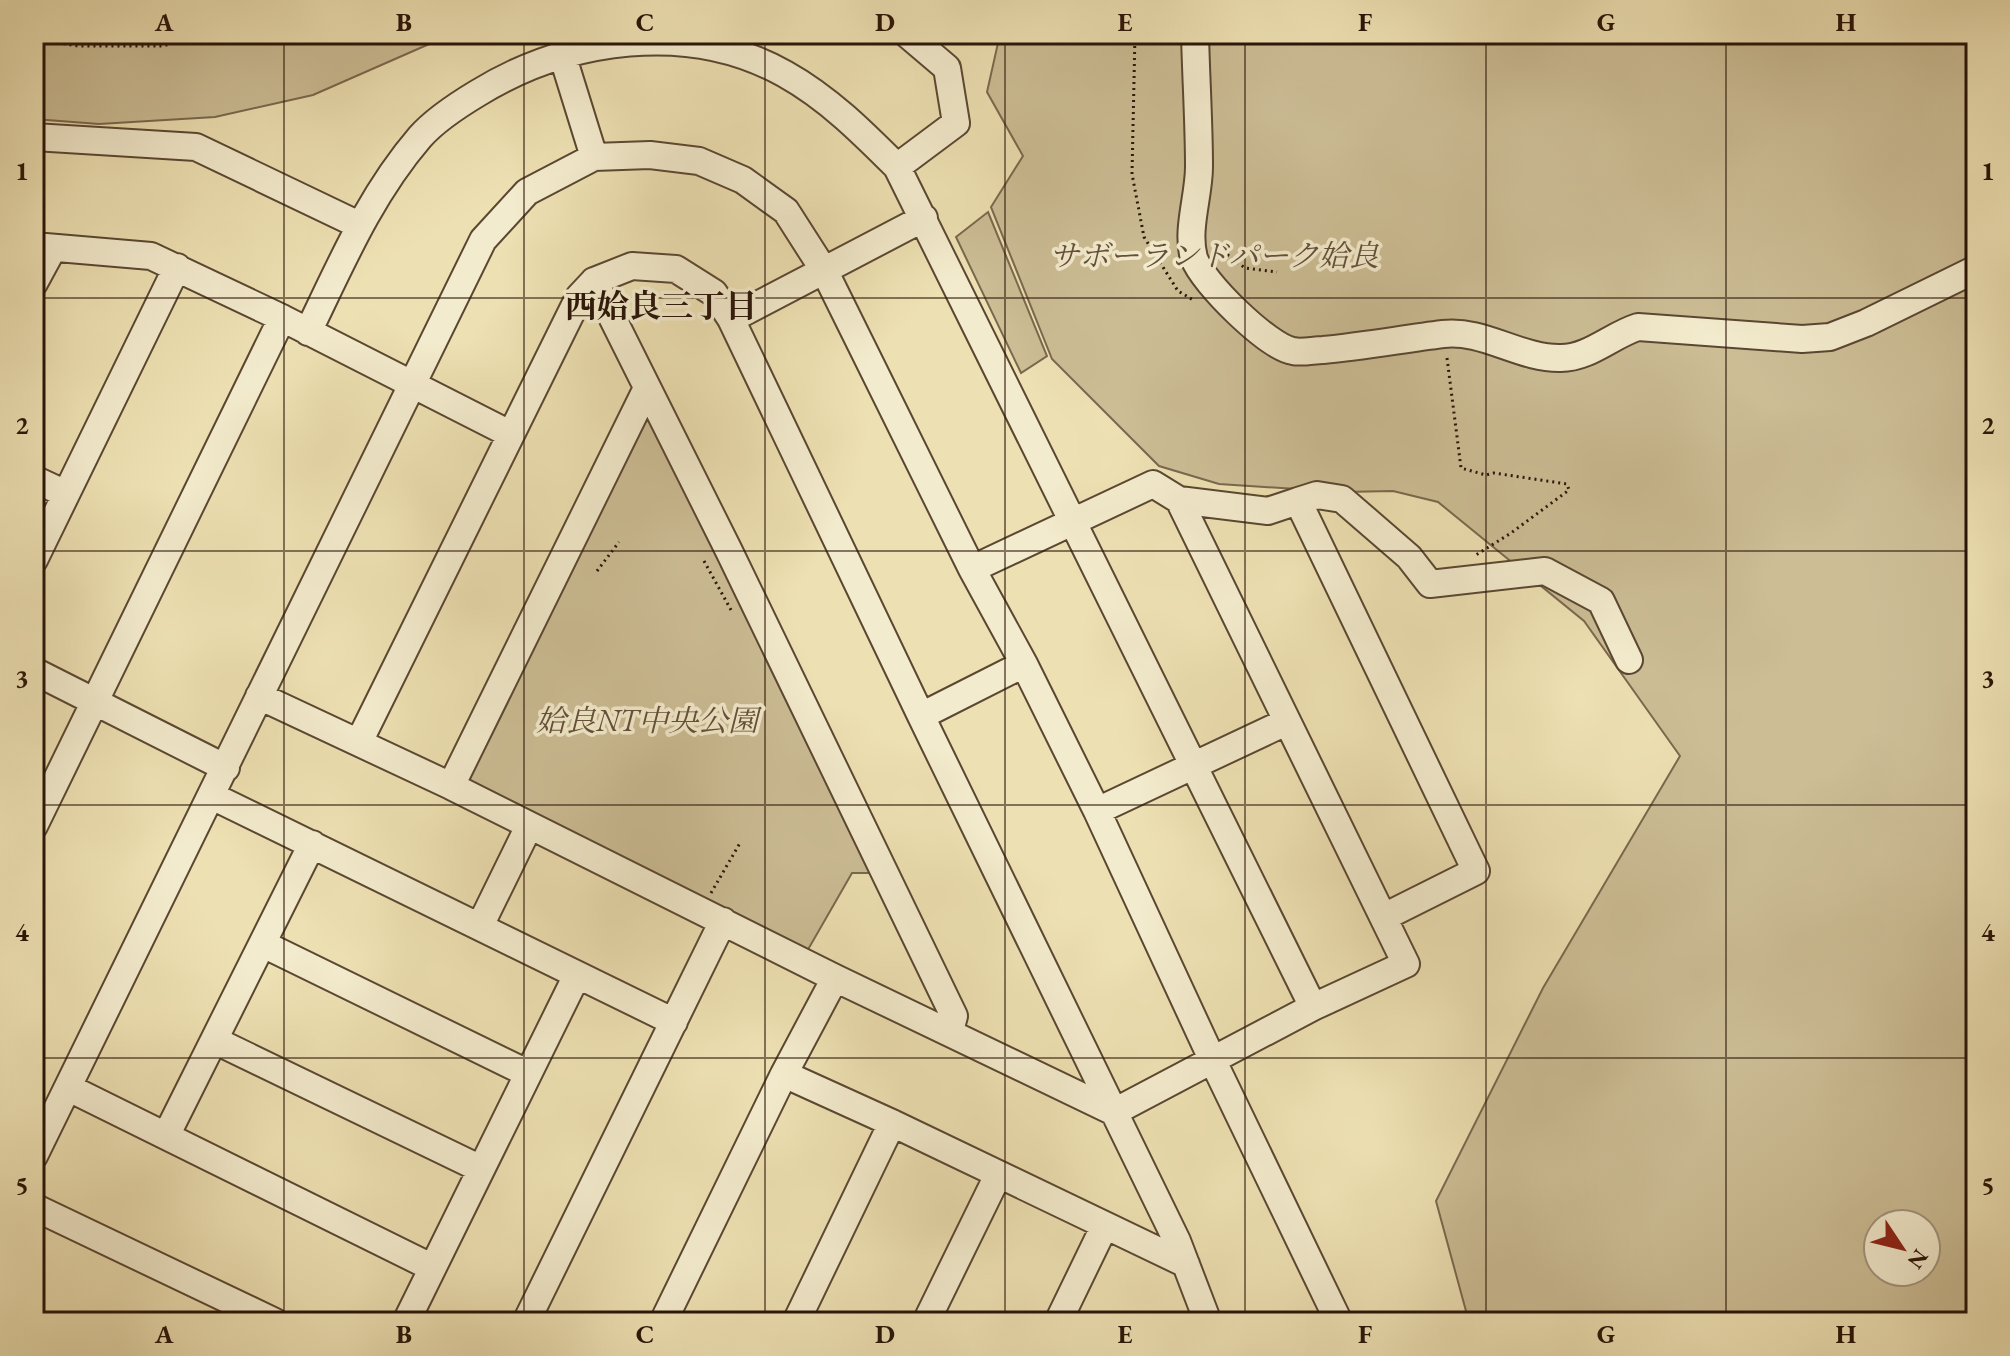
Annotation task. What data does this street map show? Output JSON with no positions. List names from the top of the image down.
{
  "districts": ["西姶良三丁目"],
  "parks": ["サボーランドパーク姶良", "姶良NT中央公園"],
  "north": "bottom right",
  "grid": {
    "columns": [
      "A",
      "B",
      "C",
      "D",
      "E",
      "F",
      "G",
      "H"
    ],
    "rows": [
      "1",
      "2",
      "3",
      "4",
      "5"
    ]
  }
}
